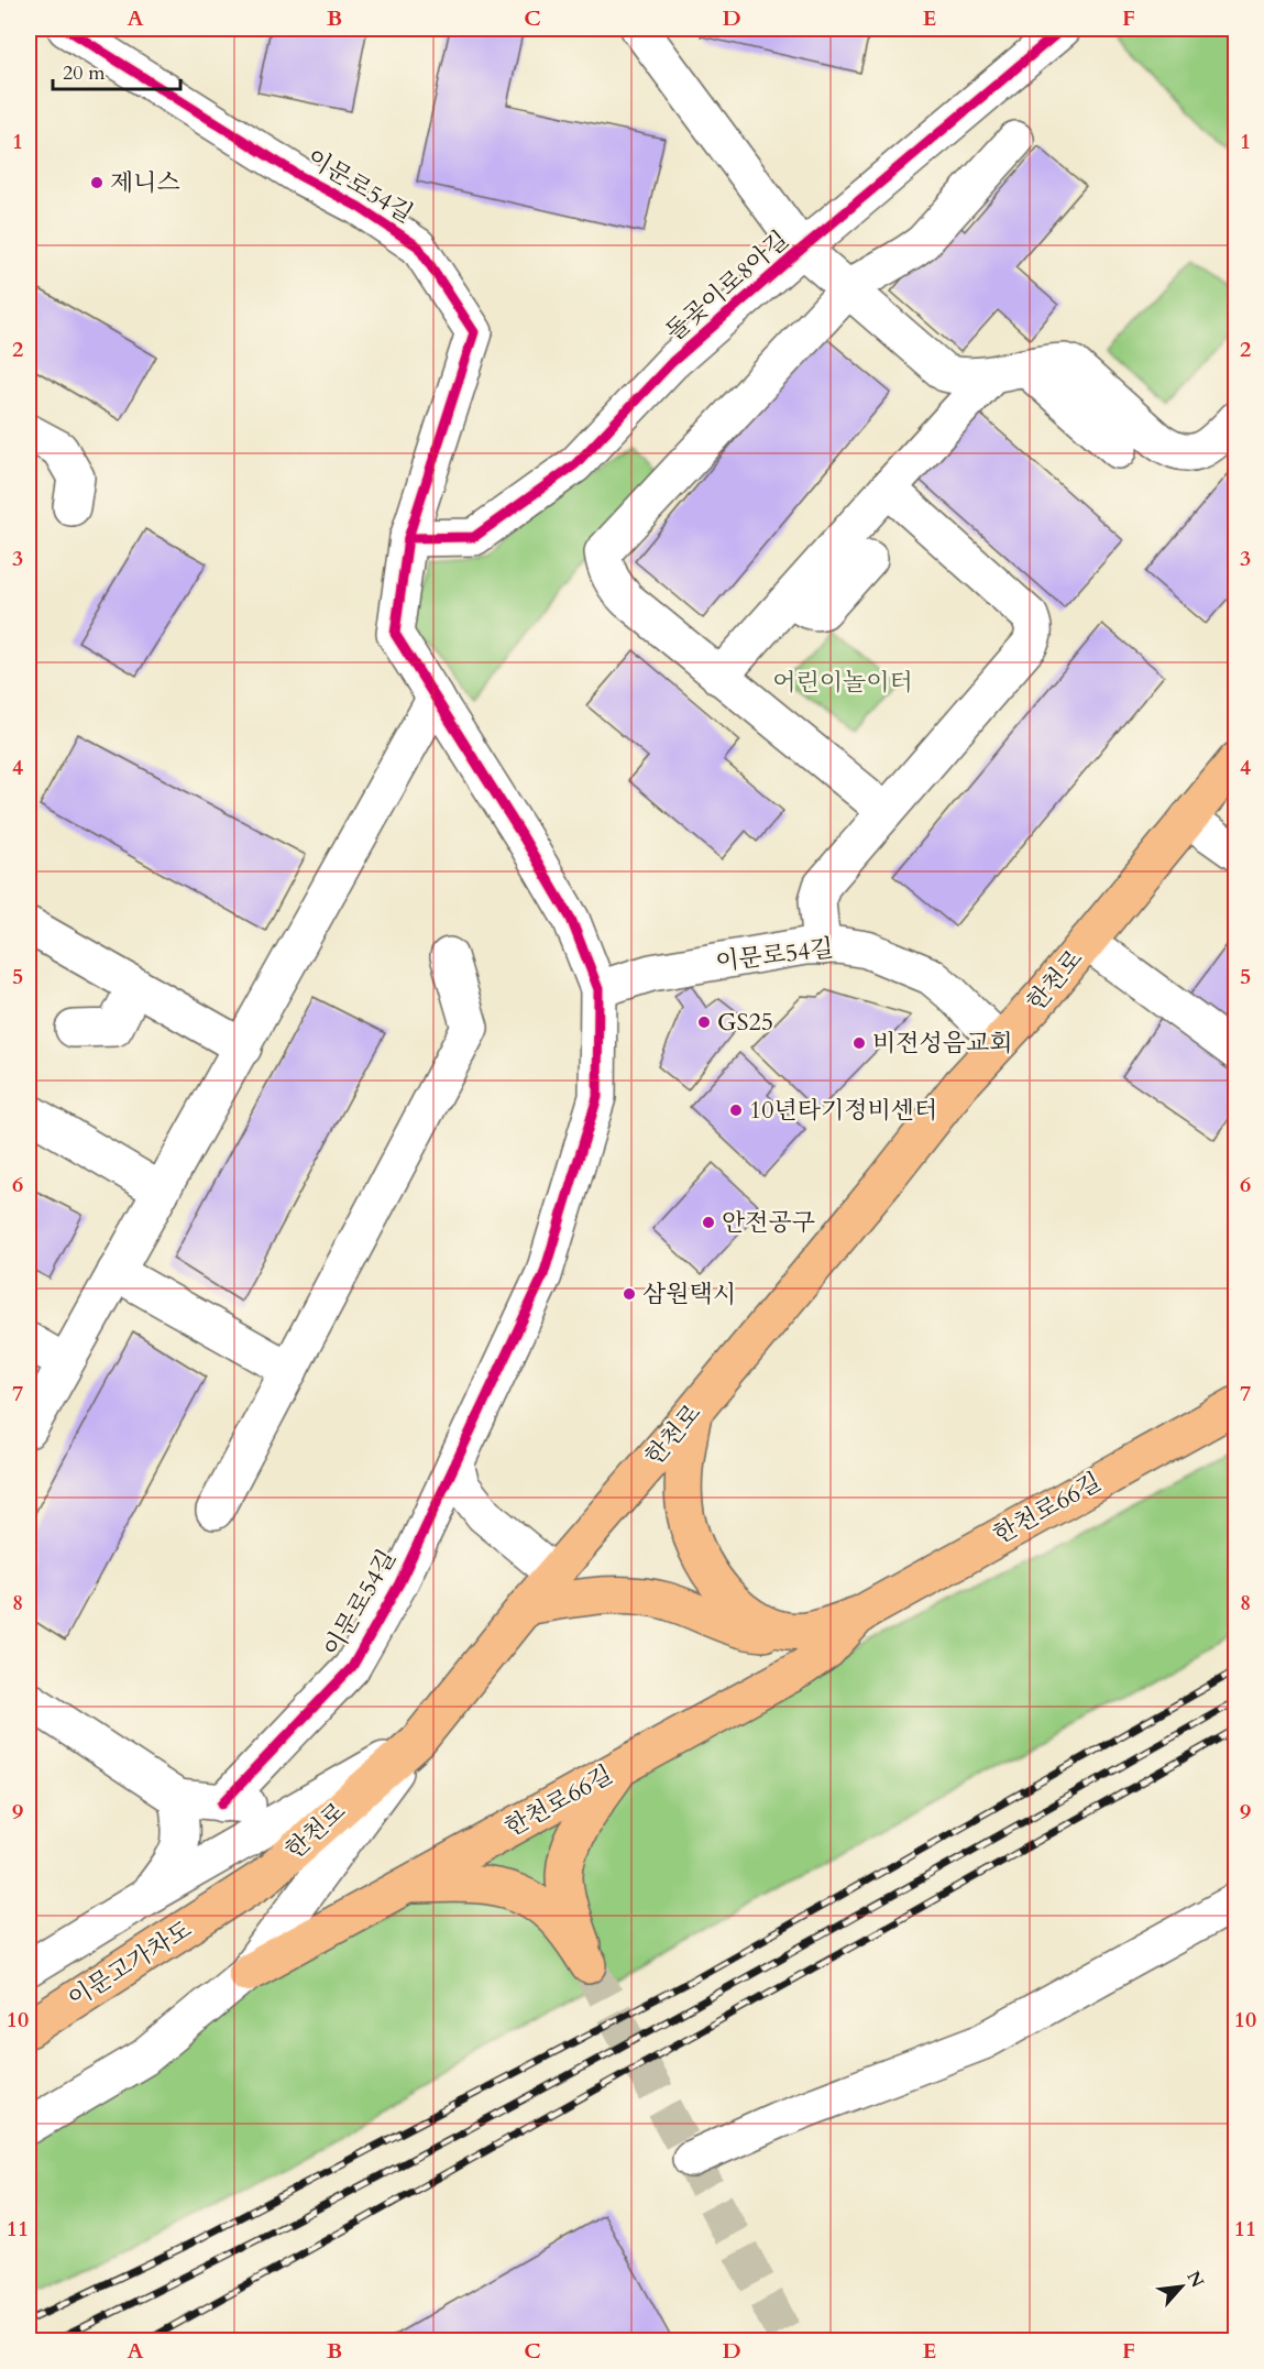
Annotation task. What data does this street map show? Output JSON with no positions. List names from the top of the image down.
{
  "streets": {
    "main road": ["한천로", "한천로66길", "이문고가차도"],
    "street": ["이문로54길", "돌곶이로8아길"]
  },
  "crossings": [
    ["이문로54길", "돌곶이로8아길"],
    ["이문로54길", "한천로"],
    ["한천로", "한천로66길"],
    ["한천로", "이문고가차도"]
  ],
  "parks": ["어린이놀이터"],
  "places": [
    "제니스",
    "GS25",
    "비전성음교회",
    "10년타기정비센터",
    "안전공구",
    "삼원택시"
  ],
  "scale_bar": "20 m",
  "north": "top right",
  "grid": {
    "columns": [
      "A",
      "B",
      "C",
      "D",
      "E",
      "F"
    ],
    "rows": [
      "1",
      "2",
      "3",
      "4",
      "5",
      "6",
      "7",
      "8",
      "9",
      "10",
      "11"
    ]
  }
}
